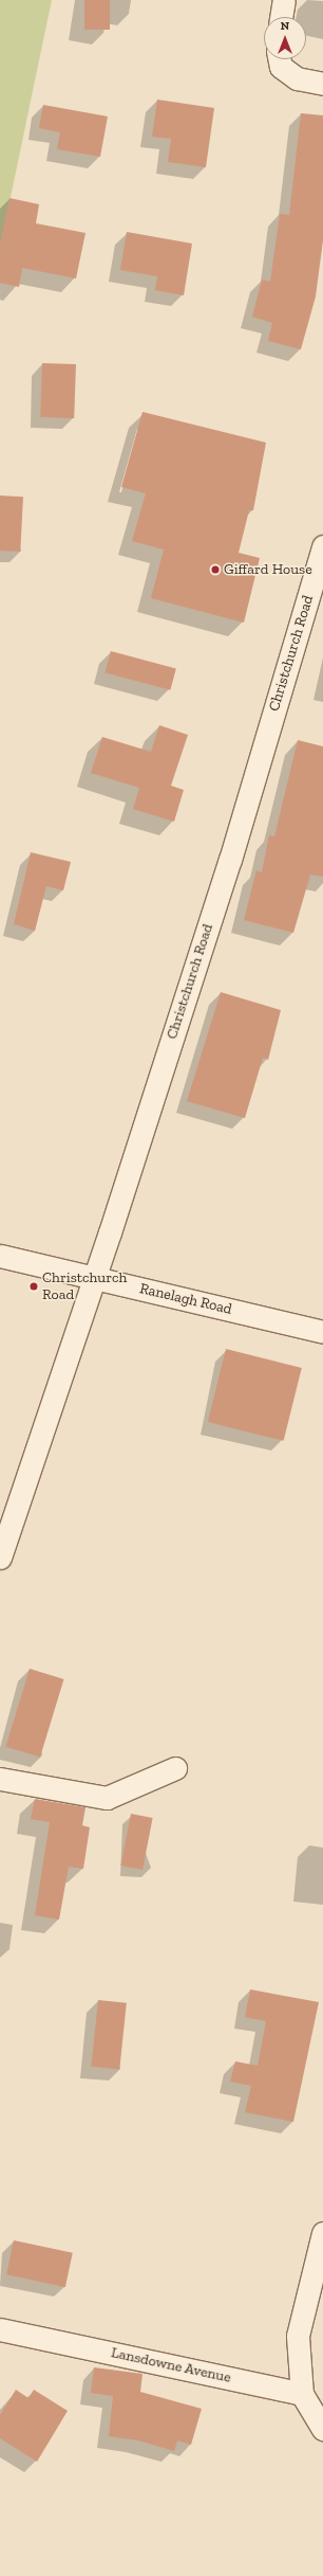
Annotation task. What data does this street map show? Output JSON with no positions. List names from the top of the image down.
{
  "streets": {
    "street": ["Christchurch Road", "Ranelagh Road", "Lansdowne Avenue"]
  },
  "crossings": [
    ["Christchurch Road", "Ranelagh Road"]
  ],
  "places": ["Giffard House", "Christchurch Road"],
  "north": "top"
}
